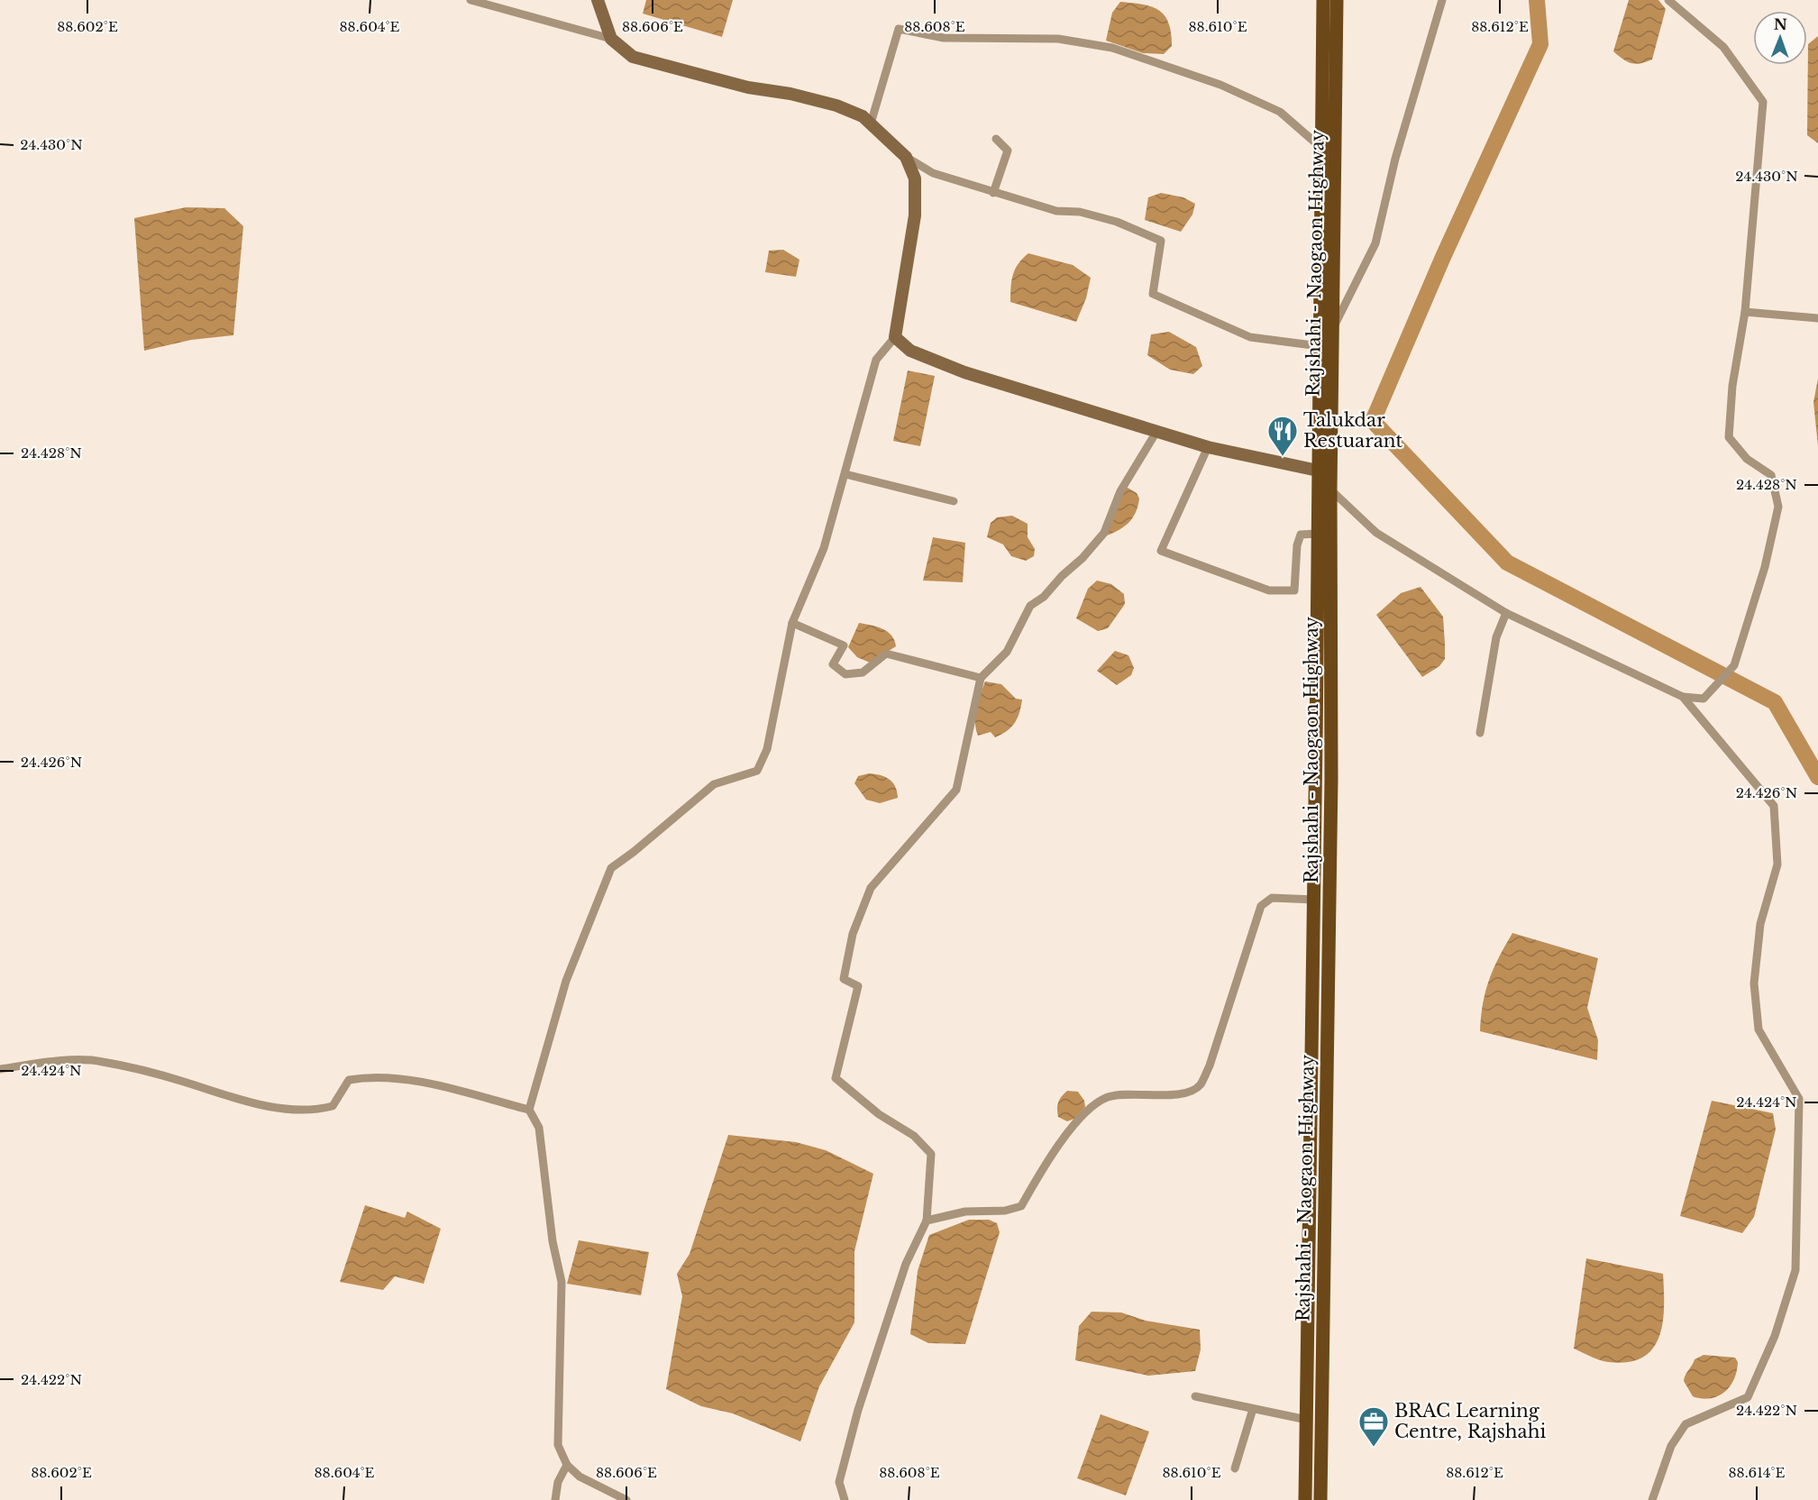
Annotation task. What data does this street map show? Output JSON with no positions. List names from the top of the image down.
{
  "streets": {
    "main road": ["Rajshahi - Naogaon Highway"]
  },
  "places": {
    "restaurant": ["Talukdar Restuarant"],
    "office": ["BRAC Learning Centre, Rajshahi"]
  },
  "north": "top",
  "coordinates": [
    "88.602°E",
    "88.604°E",
    "88.606°E",
    "88.608°E",
    "88.610°E",
    "88.612°E",
    "24.430°N",
    "24.428°N",
    "24.426°N",
    "24.424°N",
    "24.422°N",
    "88.614°E"
  ]
}
